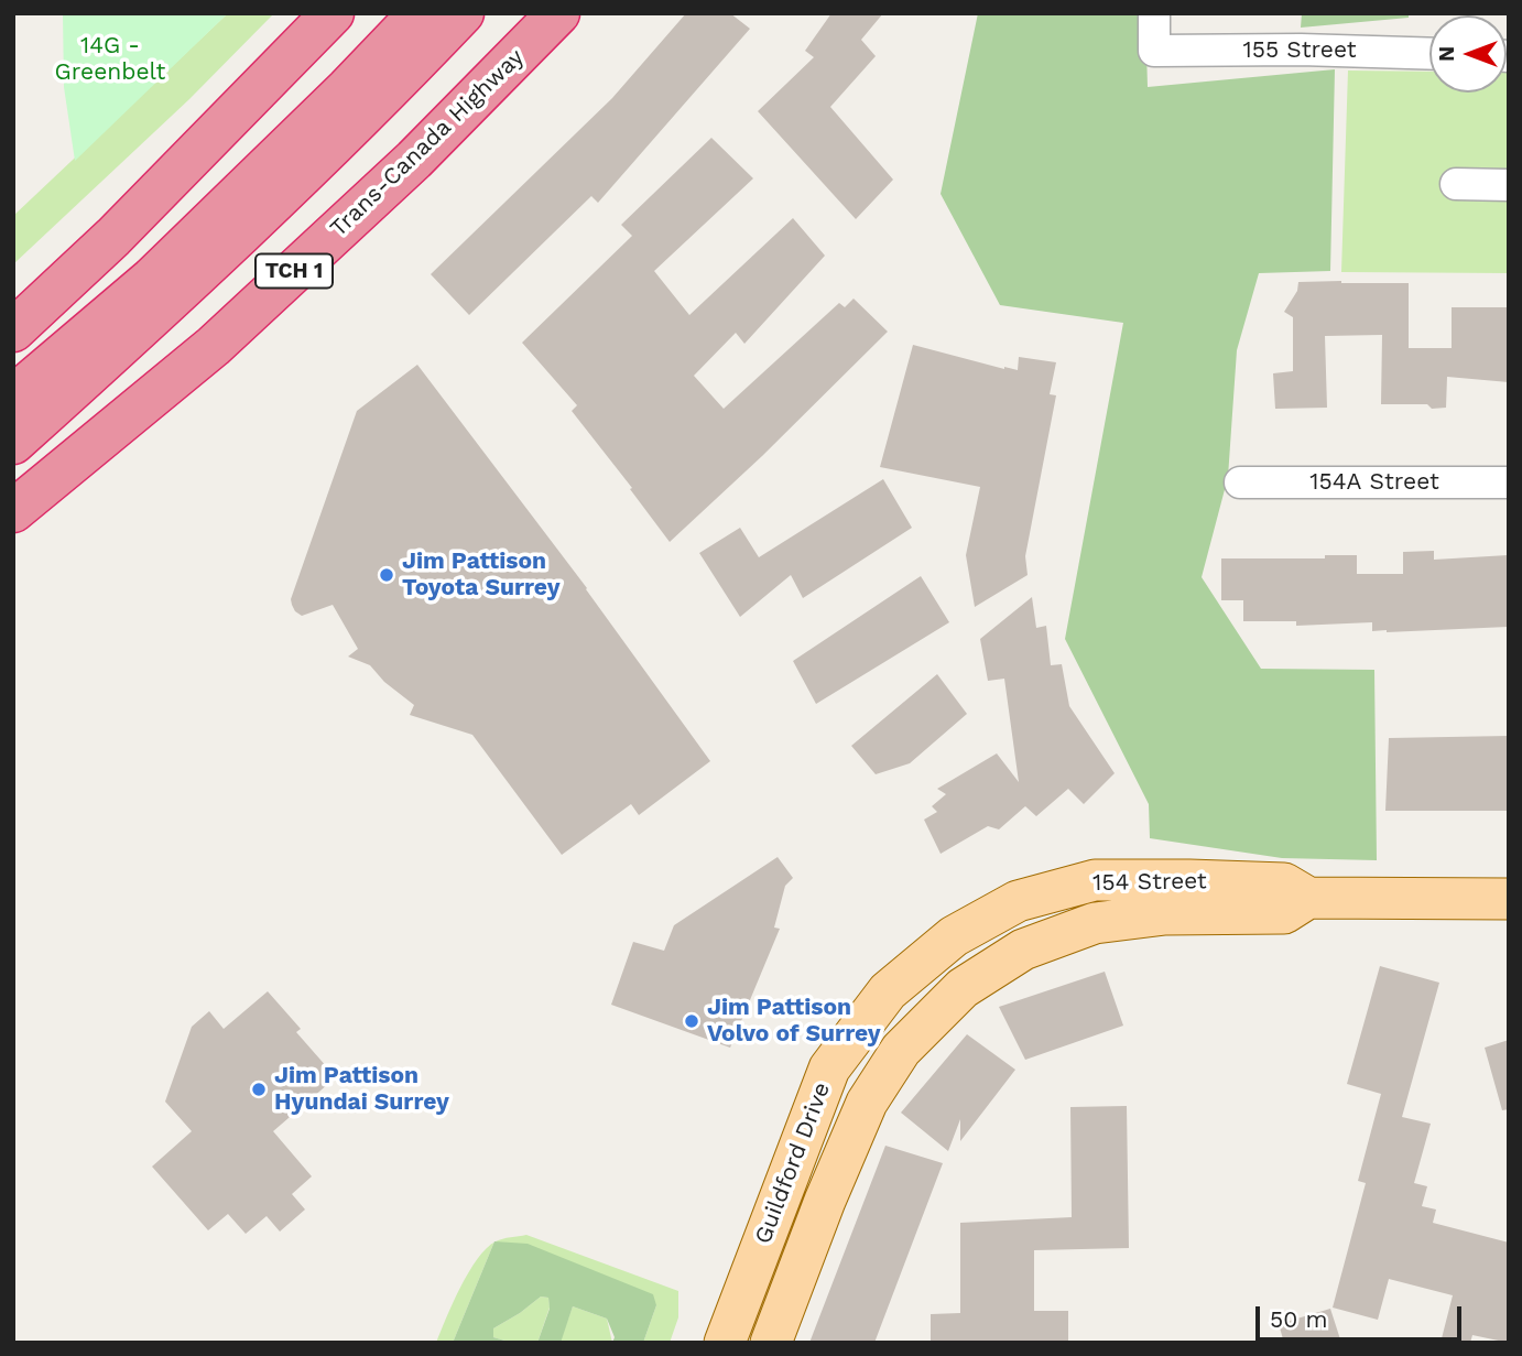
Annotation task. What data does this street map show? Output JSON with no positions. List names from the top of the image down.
{
  "streets": {
    "highway": ["Trans-Canada Highway", "TCH 1"],
    "main road": ["154 Street", "Guildford Drive"],
    "street": ["155 Street", "154A Street"]
  },
  "crossings": [
    ["154 Street", "Guildford Drive"]
  ],
  "parks": ["14G - Greenbelt"],
  "places": ["Jim Pattison Toyota Surrey", "Jim Pattison Volvo of Surrey", "Jim Pattison Hyundai Surrey"],
  "scale_bar": "50 m",
  "north": "left"
}
